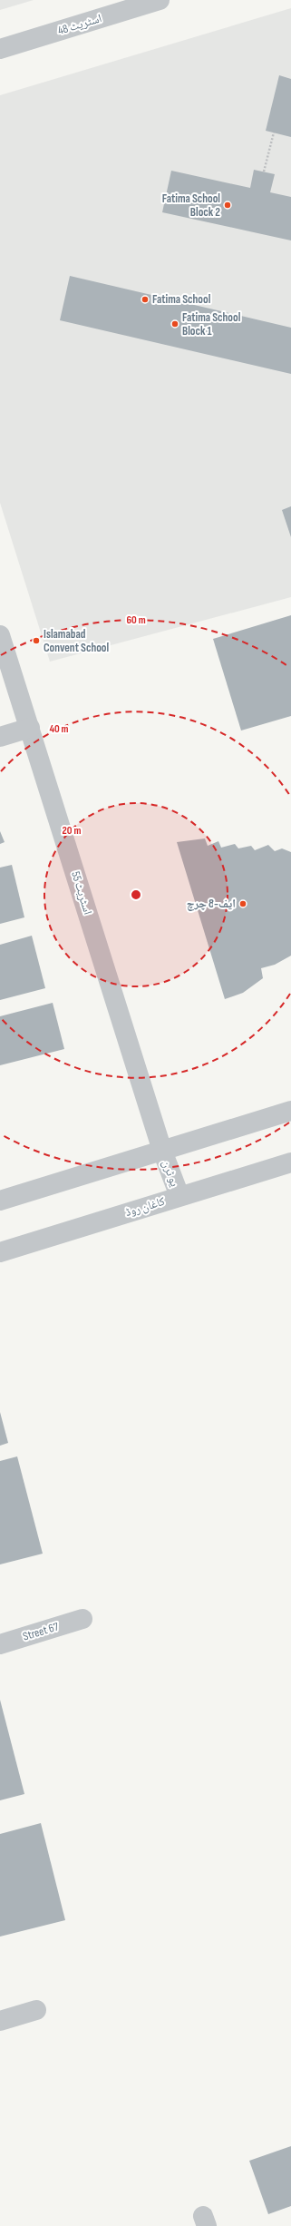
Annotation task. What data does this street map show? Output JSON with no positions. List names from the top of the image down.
{
  "streets": {
    "street": [
      "اسٹریٹ 48",
      "اسٹریٹ 55",
      "یو ٹرن",
      "کاغان روڈ",
      "Street 67"
    ]
  },
  "crossings": [
    ["اسٹریٹ 55", "یو ٹرن"],
    ["یو ٹرن", "کاغان روڈ"]
  ],
  "places": [
    "Fatima School Block 2",
    "Fatima School",
    "Fatima School Block 1",
    "Islamabad Convent School",
    "ایف-8 چرچ"
  ],
  "rings": ["60 m", "40 m", "20 m"]
}
